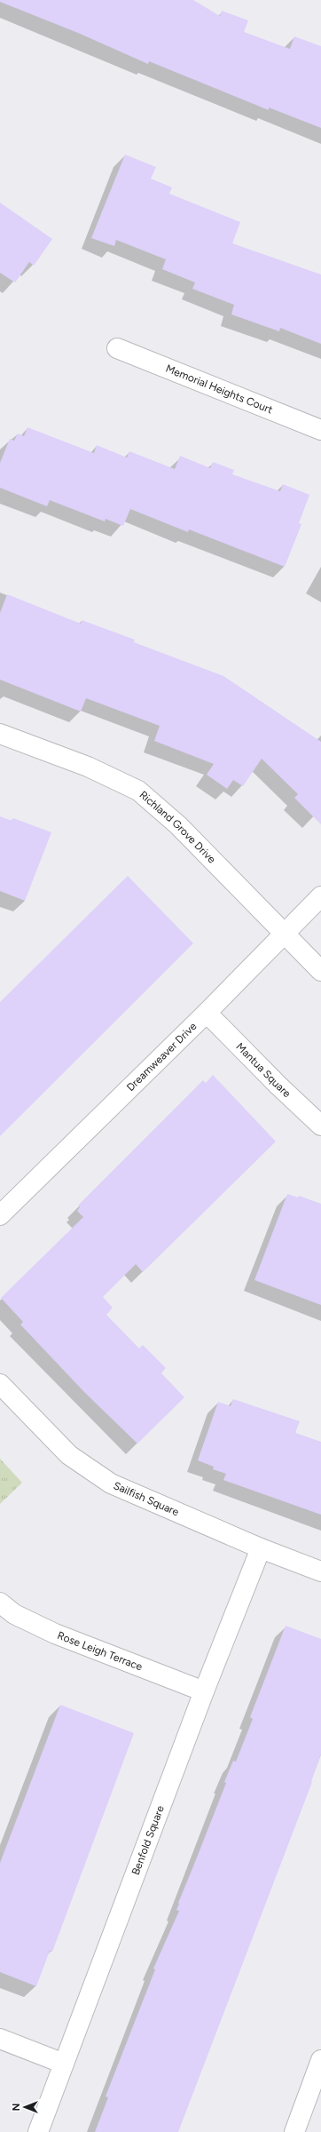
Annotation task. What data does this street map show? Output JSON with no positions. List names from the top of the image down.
{
  "streets": {
    "street": [
      "Memorial Heights Court",
      "Richland Grove Drive",
      "Dreamweaver Drive",
      "Mantua Square",
      "Sailfish Square",
      "Rose Leigh Terrace",
      "Benfold Square"
    ]
  },
  "crossings": [
    ["Richland Grove Drive", "Dreamweaver Drive"],
    ["Dreamweaver Drive", "Mantua Square"],
    ["Sailfish Square", "Benfold Square"],
    ["Rose Leigh Terrace", "Benfold Square"]
  ],
  "north": "left"
}
